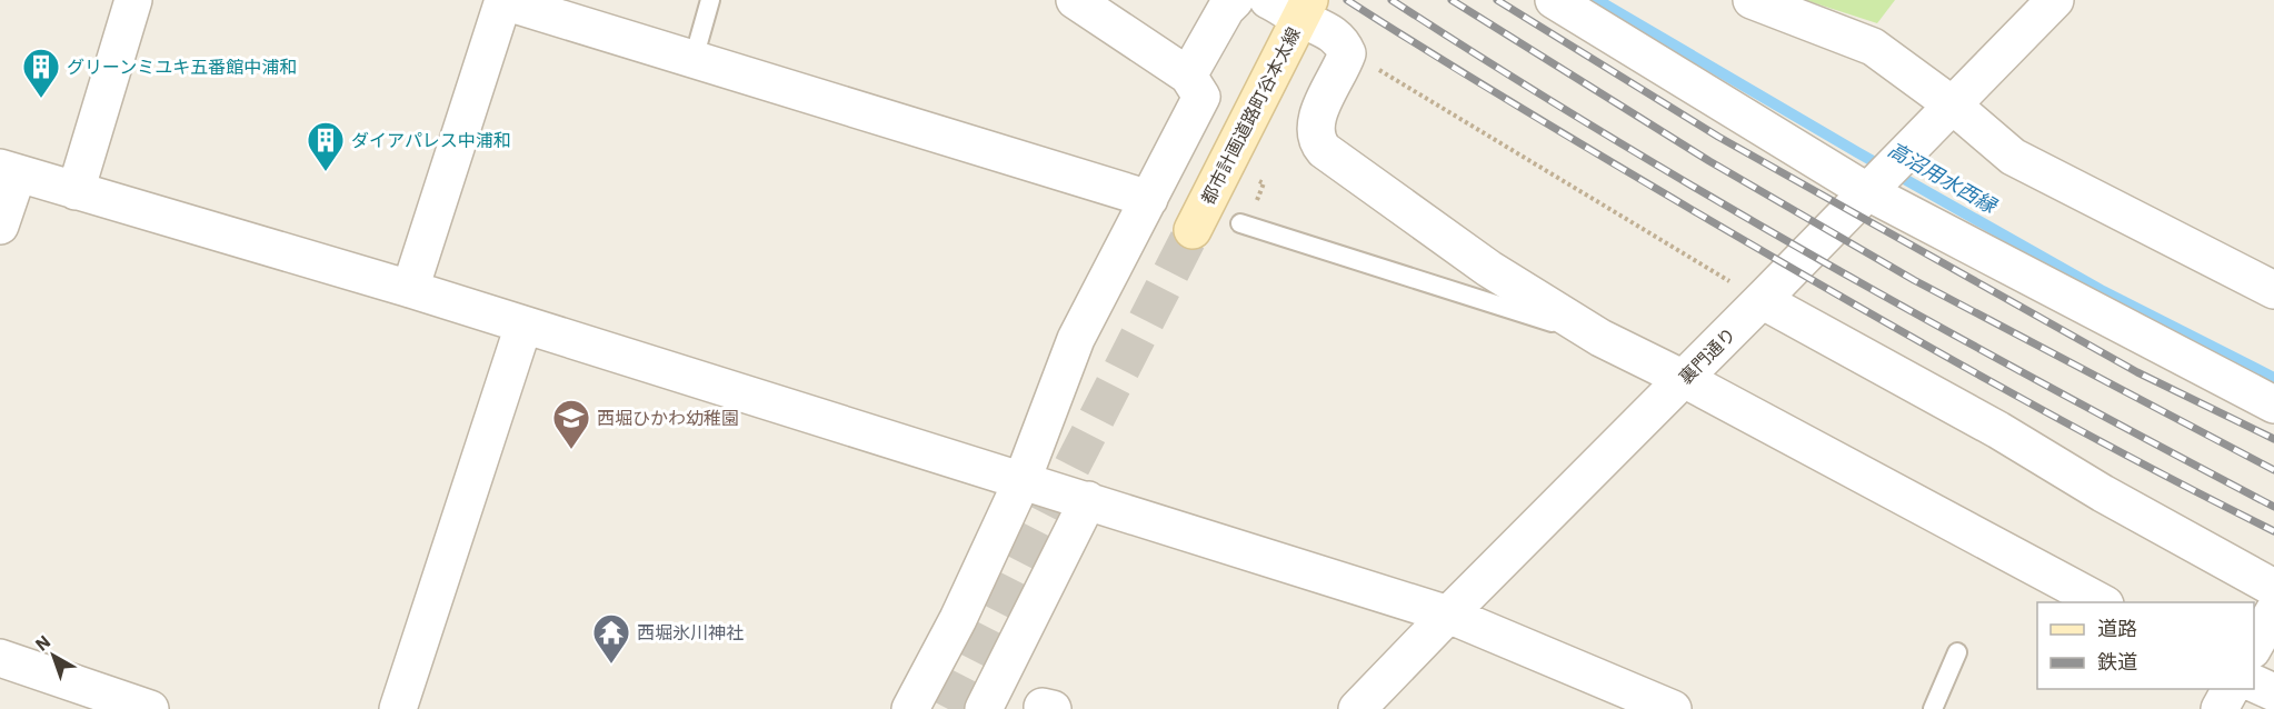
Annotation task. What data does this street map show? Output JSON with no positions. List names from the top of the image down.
{
  "streets": {
    "street": ["都市計画道路町谷本太線", "裏門通り"]
  },
  "water": ["高沼用水西縁"],
  "places": {
    "building": ["グリーンミユキ五番館中浦和", "ダイアパレス中浦和"],
    "school or university": ["西堀ひかわ幼稚園"],
    "temple": ["西堀氷川神社"]
  },
  "legend": ["道路", "鉄道"],
  "north": "top left"
}
